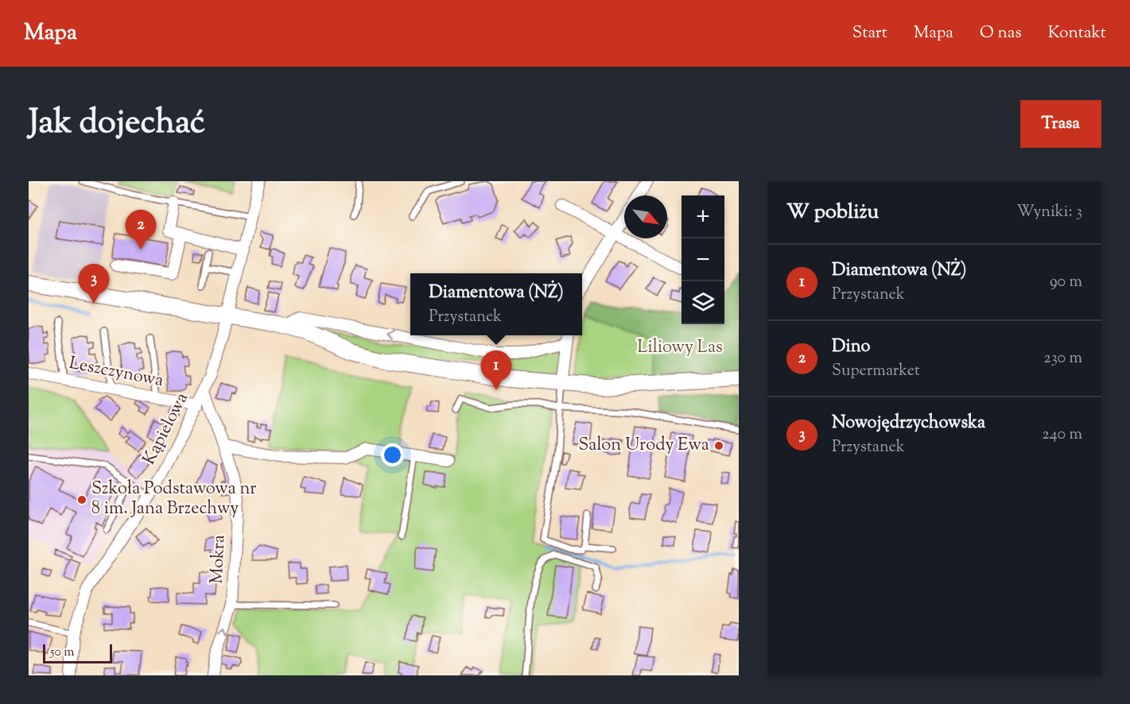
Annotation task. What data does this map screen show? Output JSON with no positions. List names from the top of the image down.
{
  "streets": {
    "street": ["Leszczynowa", "Kąpielowa", "Mokra"]
  },
  "crossings": [
    ["Leszczynowa", "Kąpielowa"],
    ["Kąpielowa", "Mokra"]
  ],
  "parks": ["Liliowy Las"],
  "places": ["Salon Urody Ewa", "Szkoła Podstawowa nr 8 im. Jana Brzechwy"],
  "scale_bar": "50 m",
  "north": "bottom right",
  "page": {
    "header": "Mapa",
    "nav": [
      "Start",
      "Mapa",
      "O nas",
      "Kontakt"
    ],
    "title": "Jak dojechać",
    "buttons": "Trasa",
    "heading": ["W pobliżu", "Wyniki: 3"],
    "map_buttons": ["+", "−"],
    "pins": ["2", "3", "1"],
    "list": [
      {
        "mark": "1",
        "name": "Diamentowa (NŻ)",
        "note": "Przystanek",
        "value": "90 m"
      },
      {
        "mark": "2",
        "name": "Dino",
        "note": "Supermarket",
        "value": "230 m"
      },
      {
        "mark": "3",
        "name": "Nowojędrzychowska",
        "note": "Przystanek",
        "value": "240 m"
      }
    ],
    "popup": ["Diamentowa (NŻ)", "Przystanek"],
    "scale": "50 m"
  }
}
